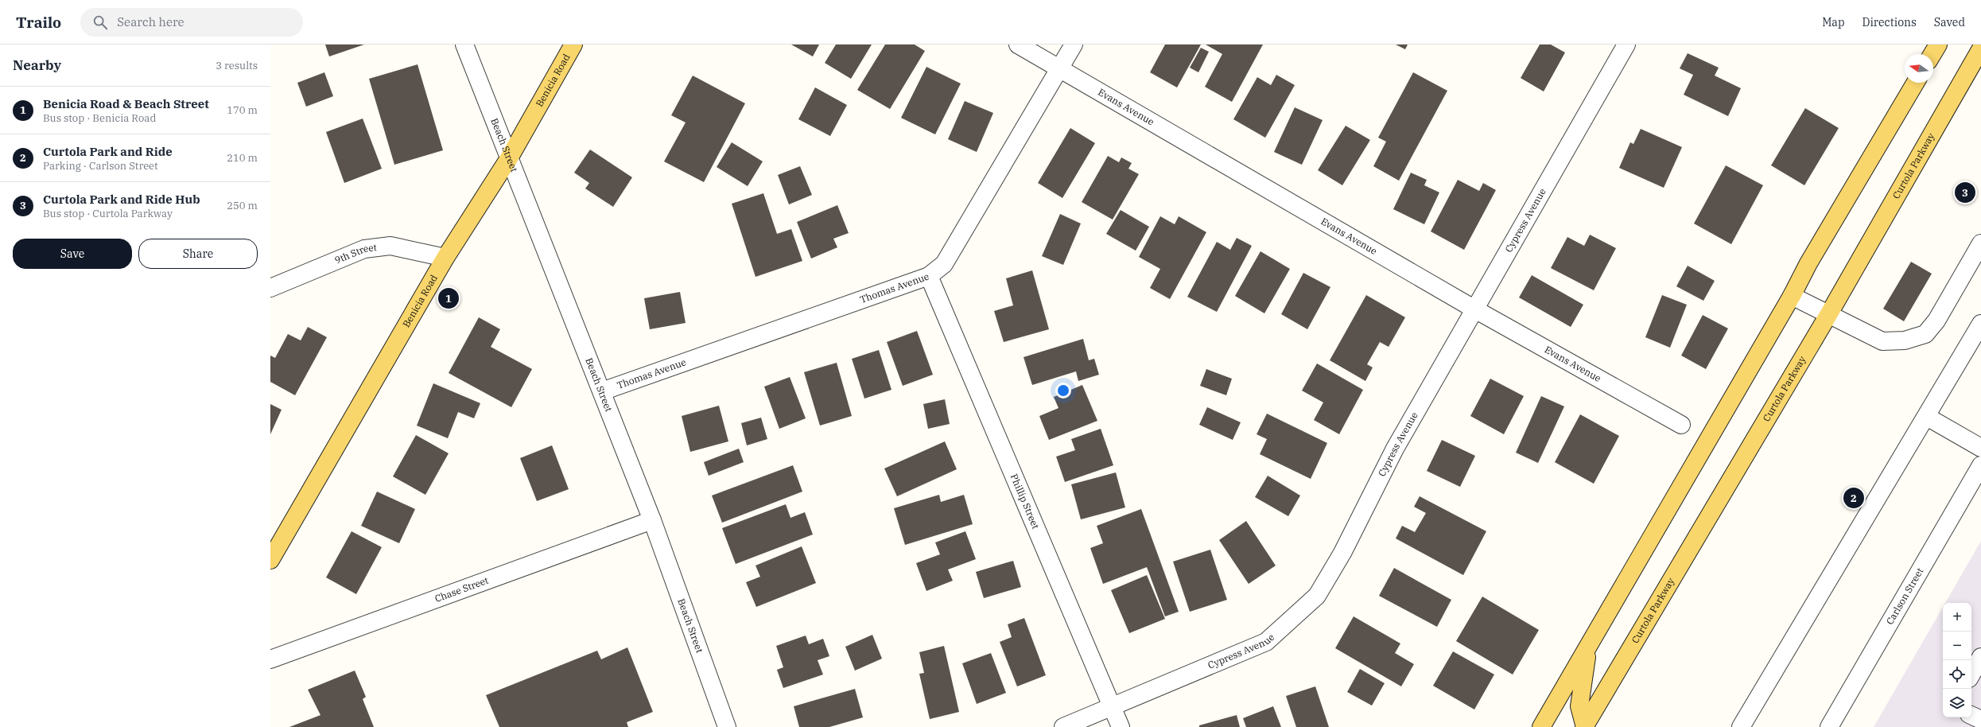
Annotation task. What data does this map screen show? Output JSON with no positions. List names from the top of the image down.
{
  "streets": {
    "main road": ["Benicia Road", "Curtola Parkway"],
    "street": [
      "Evans Avenue",
      "Beach Street",
      "Cypress Avenue",
      "9th Street",
      "Thomas Avenue",
      "Phillip Street",
      "Chase Street",
      "Carlson Street"
    ]
  },
  "crossings": [
    ["Benicia Road", "Beach Street"],
    ["Benicia Road", "9th Street"],
    ["Evans Avenue", "Cypress Avenue"],
    ["Evans Avenue", "Thomas Avenue"],
    ["Beach Street", "Thomas Avenue"],
    ["Beach Street", "Chase Street"],
    ["Cypress Avenue", "Phillip Street"],
    ["Thomas Avenue", "Phillip Street"]
  ],
  "north": "left",
  "page": {
    "header": "Trailo",
    "search": "Search here",
    "nav": ["Map", "Directions", "Saved"],
    "heading": ["Nearby", "3 results"],
    "list": [
      {
        "mark": "1",
        "name": "Benicia Road & Beach Street",
        "note": "Bus stop · Benicia Road",
        "value": "170 m"
      },
      {
        "mark": "2",
        "name": "Curtola Park and Ride",
        "note": "Parking · Carlson Street",
        "value": "210 m"
      },
      {
        "mark": "3",
        "name": "Curtola Park and Ride Hub",
        "note": "Bus stop · Curtola Parkway",
        "value": "250 m"
      }
    ],
    "pins": ["3", "1", "2"],
    "buttons": ["Save", "Share"],
    "map_buttons": ["+", "−"]
  }
}
